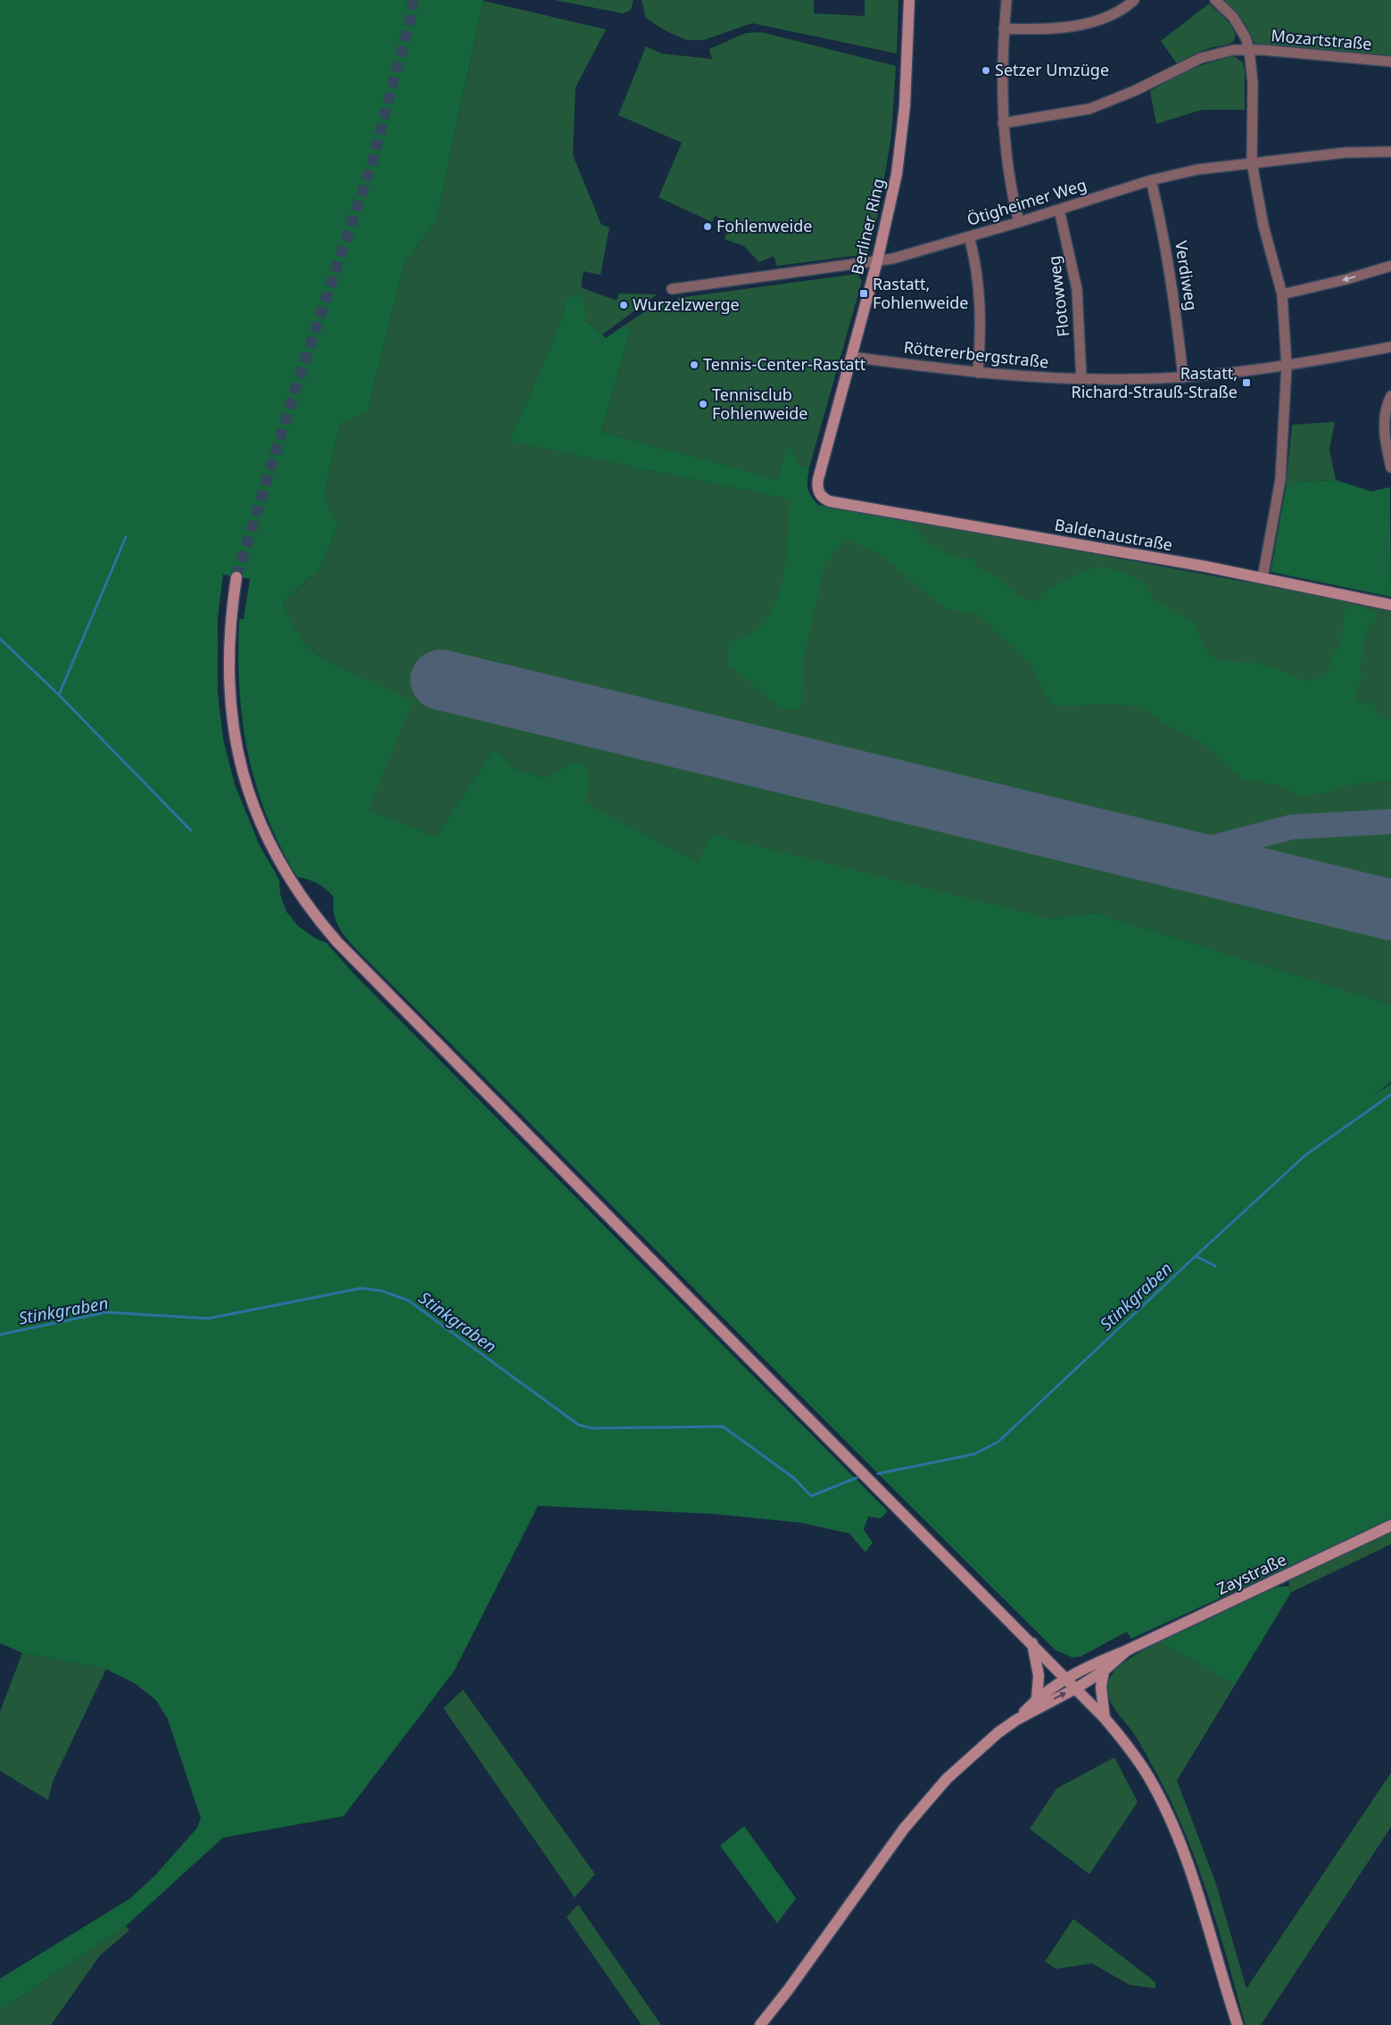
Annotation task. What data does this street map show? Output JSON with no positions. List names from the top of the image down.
{
  "streets": {
    "street": [
      "Mozartstraße",
      "Ötigheimer Weg",
      "Berliner Ring",
      "Verdiweg",
      "Flotowweg",
      "Röttererbergstraße",
      "Baldenaustraße",
      "Zaystraße"
    ]
  },
  "crossings": [
    ["Ötigheimer Weg", "Berliner Ring"],
    ["Ötigheimer Weg", "Verdiweg"],
    ["Ötigheimer Weg", "Flotowweg"],
    ["Berliner Ring", "Röttererbergstraße"],
    ["Berliner Ring", "Baldenaustraße"],
    ["Verdiweg", "Röttererbergstraße"],
    ["Flotowweg", "Röttererbergstraße"]
  ],
  "water": ["Stinkgraben"],
  "places": {
    "other": [
      "Setzer Umzüge",
      "Fohlenweide",
      "Wurzelzwerge",
      "Tennis-Center-Rastatt",
      "Tennisclub Fohlenweide"
    ],
    "transit": ["Rastatt, Fohlenweide", "Rastatt, Richard-Strauß-Straße"]
  }
}
